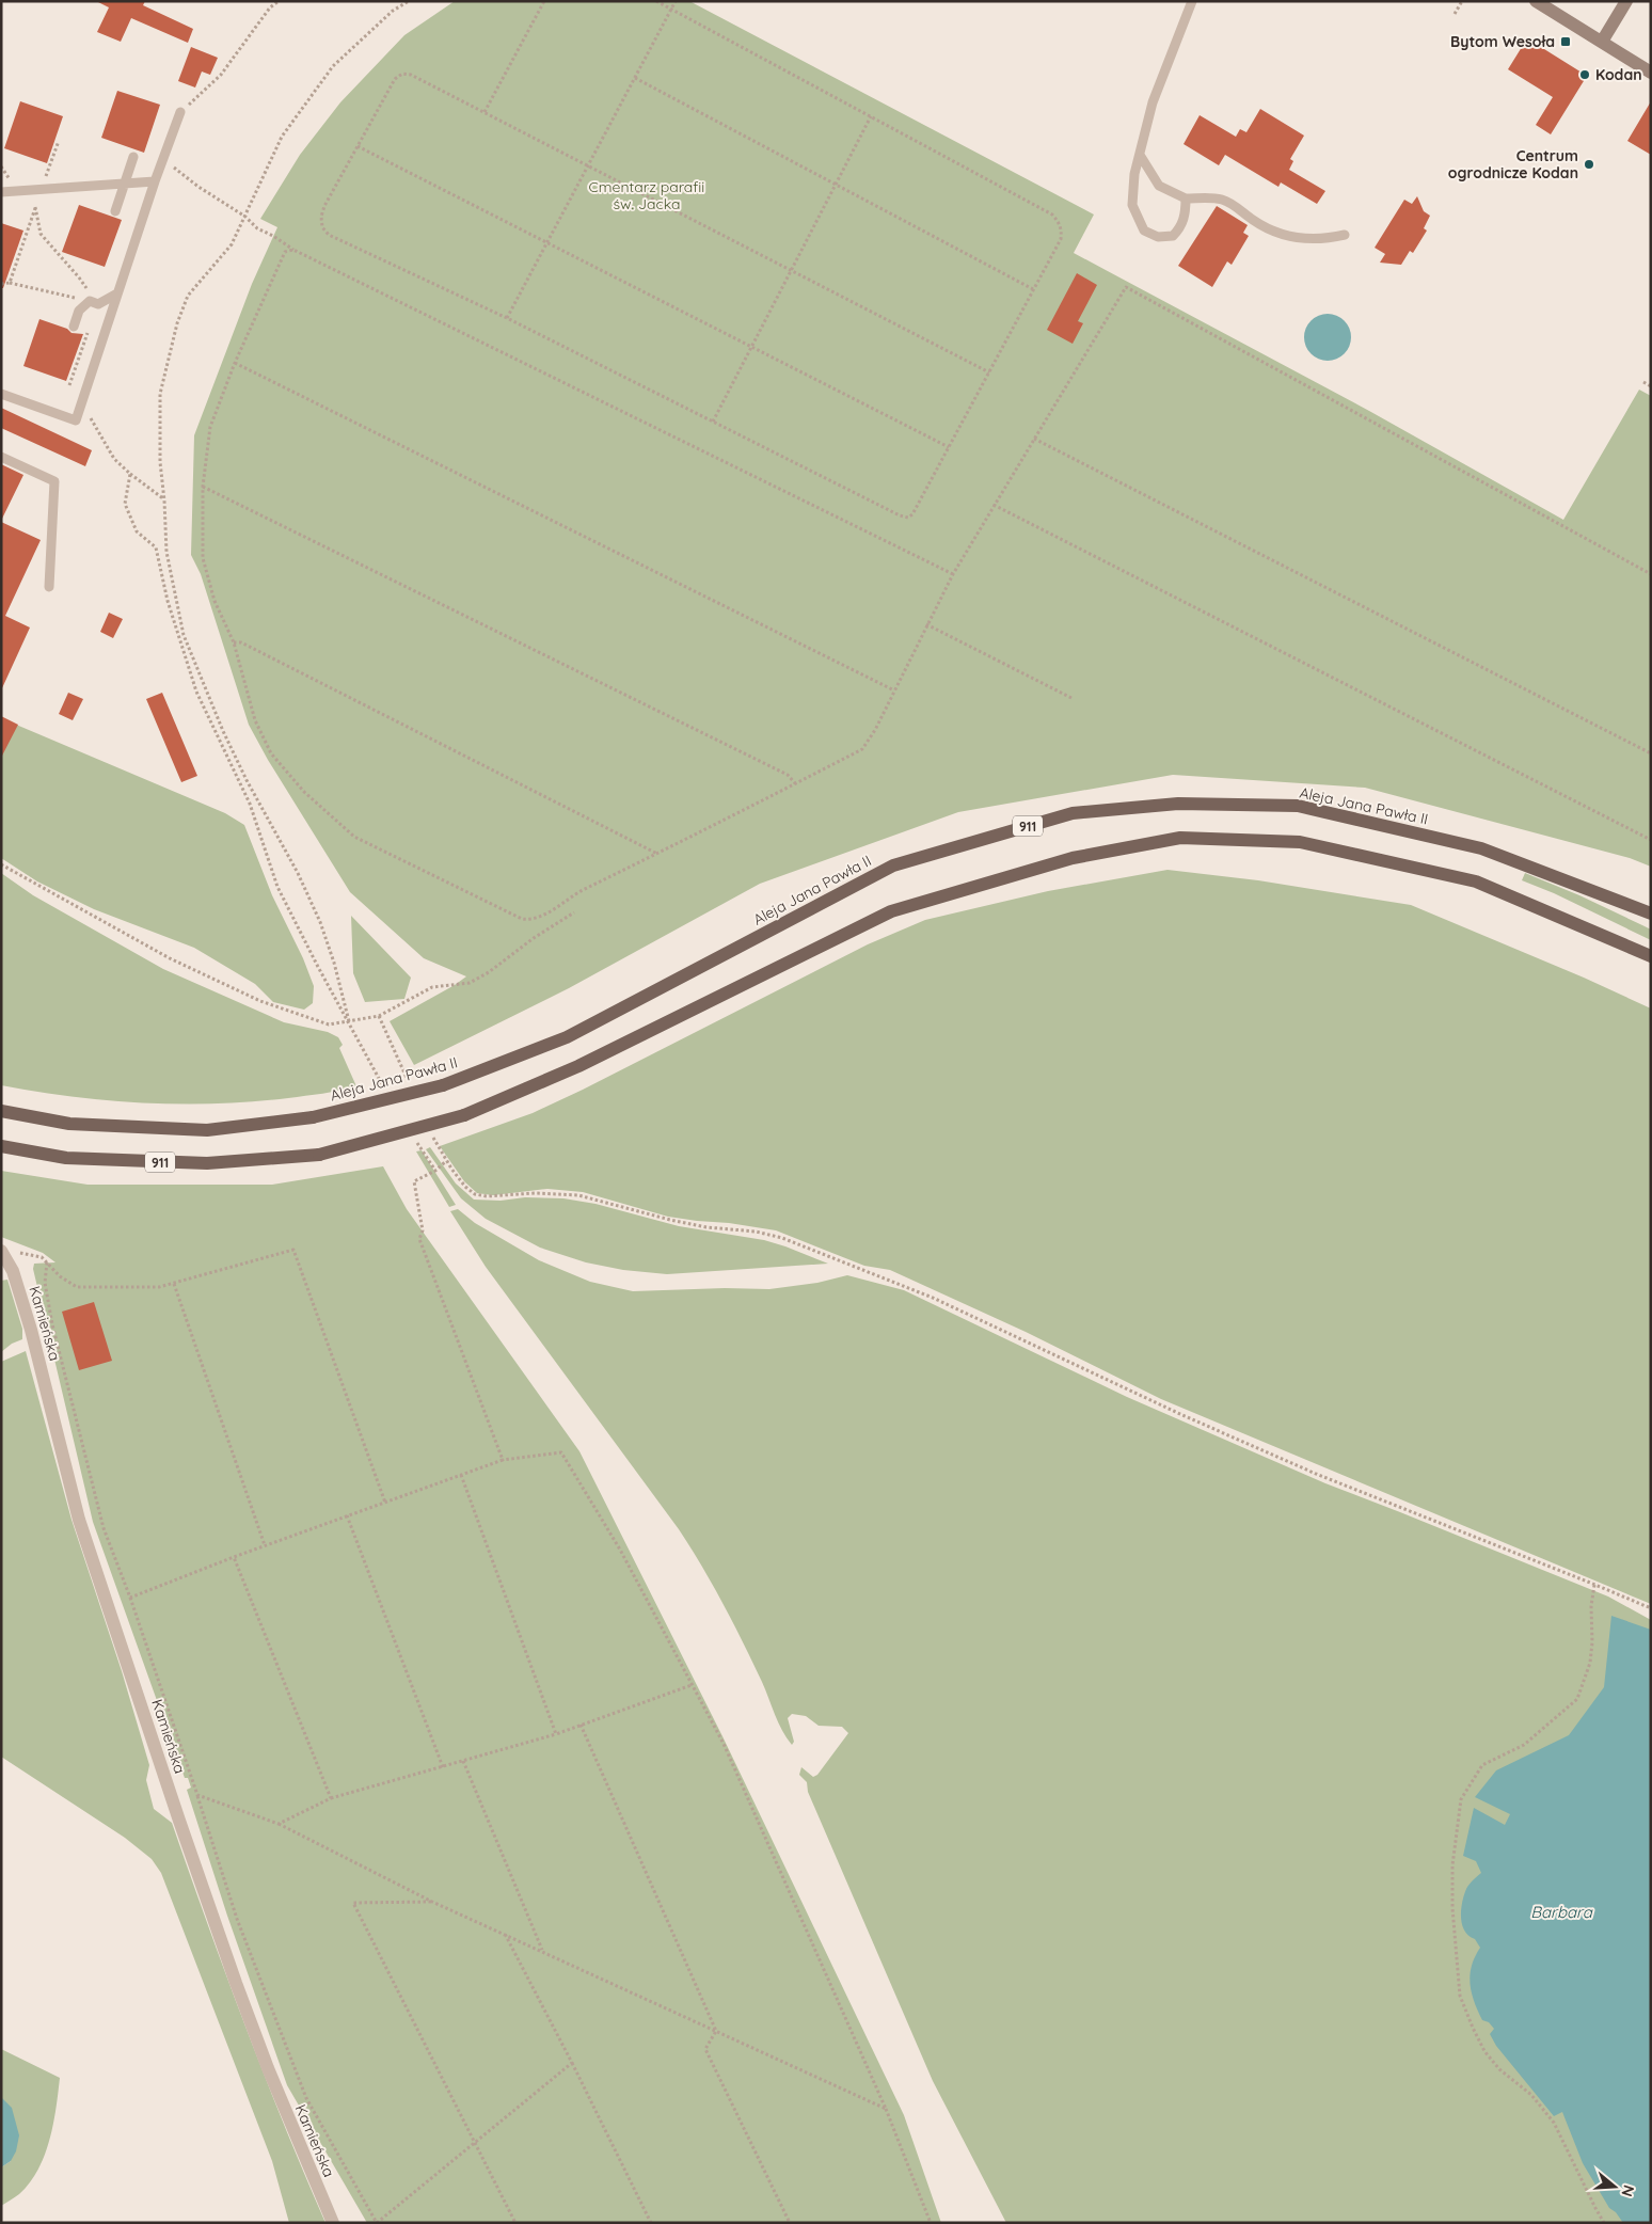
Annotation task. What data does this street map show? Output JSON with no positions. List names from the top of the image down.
{
  "streets": {
    "main road": ["Aleja Jana Pawła II", "911"],
    "street": ["Kamieńska"]
  },
  "water": ["Barbara"],
  "parks": ["Cmentarz parafii św. Jacka"],
  "places": {
    "transit": ["Bytom Wesoła"],
    "other": ["Kodan", "Centrum ogrodnicze Kodan"]
  },
  "north": "right"
}
